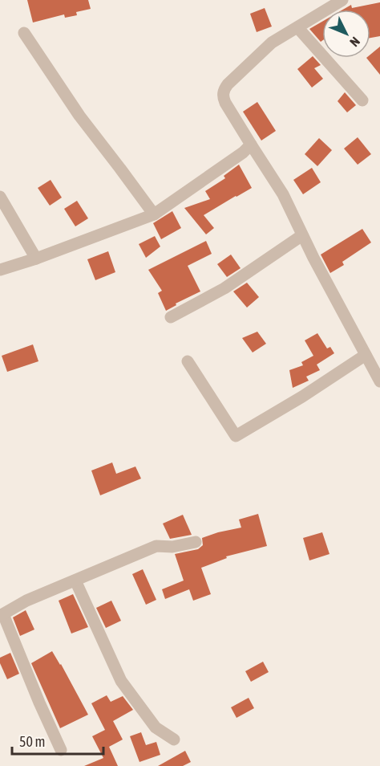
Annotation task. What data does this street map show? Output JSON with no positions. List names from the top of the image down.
{
  "scale_bar": "50 m",
  "north": "bottom right"
}
